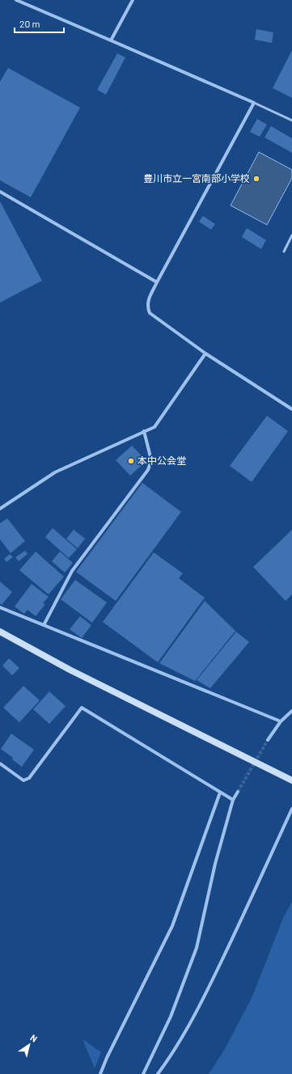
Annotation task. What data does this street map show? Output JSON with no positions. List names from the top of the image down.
{
  "places": ["豊川市立一宮南部小学校", "本中公会堂"],
  "scale_bar": "20 m",
  "north": "top right"
}
